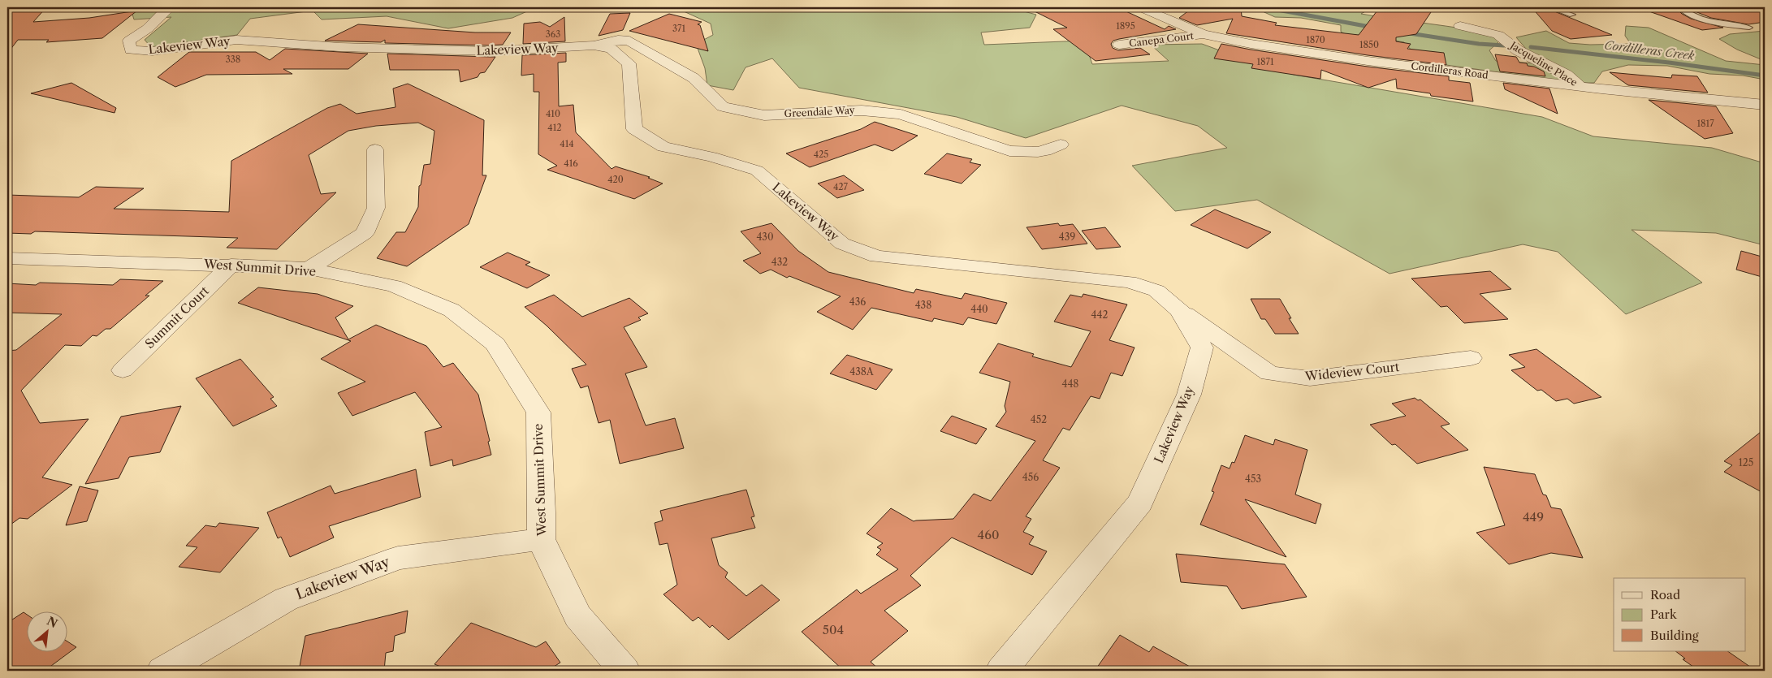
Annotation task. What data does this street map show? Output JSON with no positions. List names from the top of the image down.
{
  "streets": {
    "street": [
      "Canepa Court",
      "Lakeview Way",
      "Jacqueline Place",
      "Cordilleras Road",
      "Greendale Way",
      "West Summit Drive",
      "Summit Court",
      "Wideview Court"
    ]
  },
  "crossings": [
    ["Canepa Court", "Cordilleras Road"],
    ["Lakeview Way", "Greendale Way"],
    ["Lakeview Way", "West Summit Drive"],
    ["Lakeview Way", "Wideview Court"],
    ["Jacqueline Place", "Cordilleras Road"],
    ["West Summit Drive", "Summit Court"]
  ],
  "water": ["Cordilleras Creek"],
  "house_numbers": [
    "1895",
    "371",
    "363",
    "1870",
    "1850",
    "338",
    "1871",
    "410",
    "1817",
    "412",
    "414",
    "425",
    "416",
    "420",
    "427",
    "430",
    "439",
    "432",
    "436",
    "438",
    "440",
    "442",
    "438A",
    "448",
    "452",
    "125",
    "456",
    "453",
    "449",
    "460",
    "504"
  ],
  "legend": ["Road", "Park", "Building"],
  "north": "top right"
}
